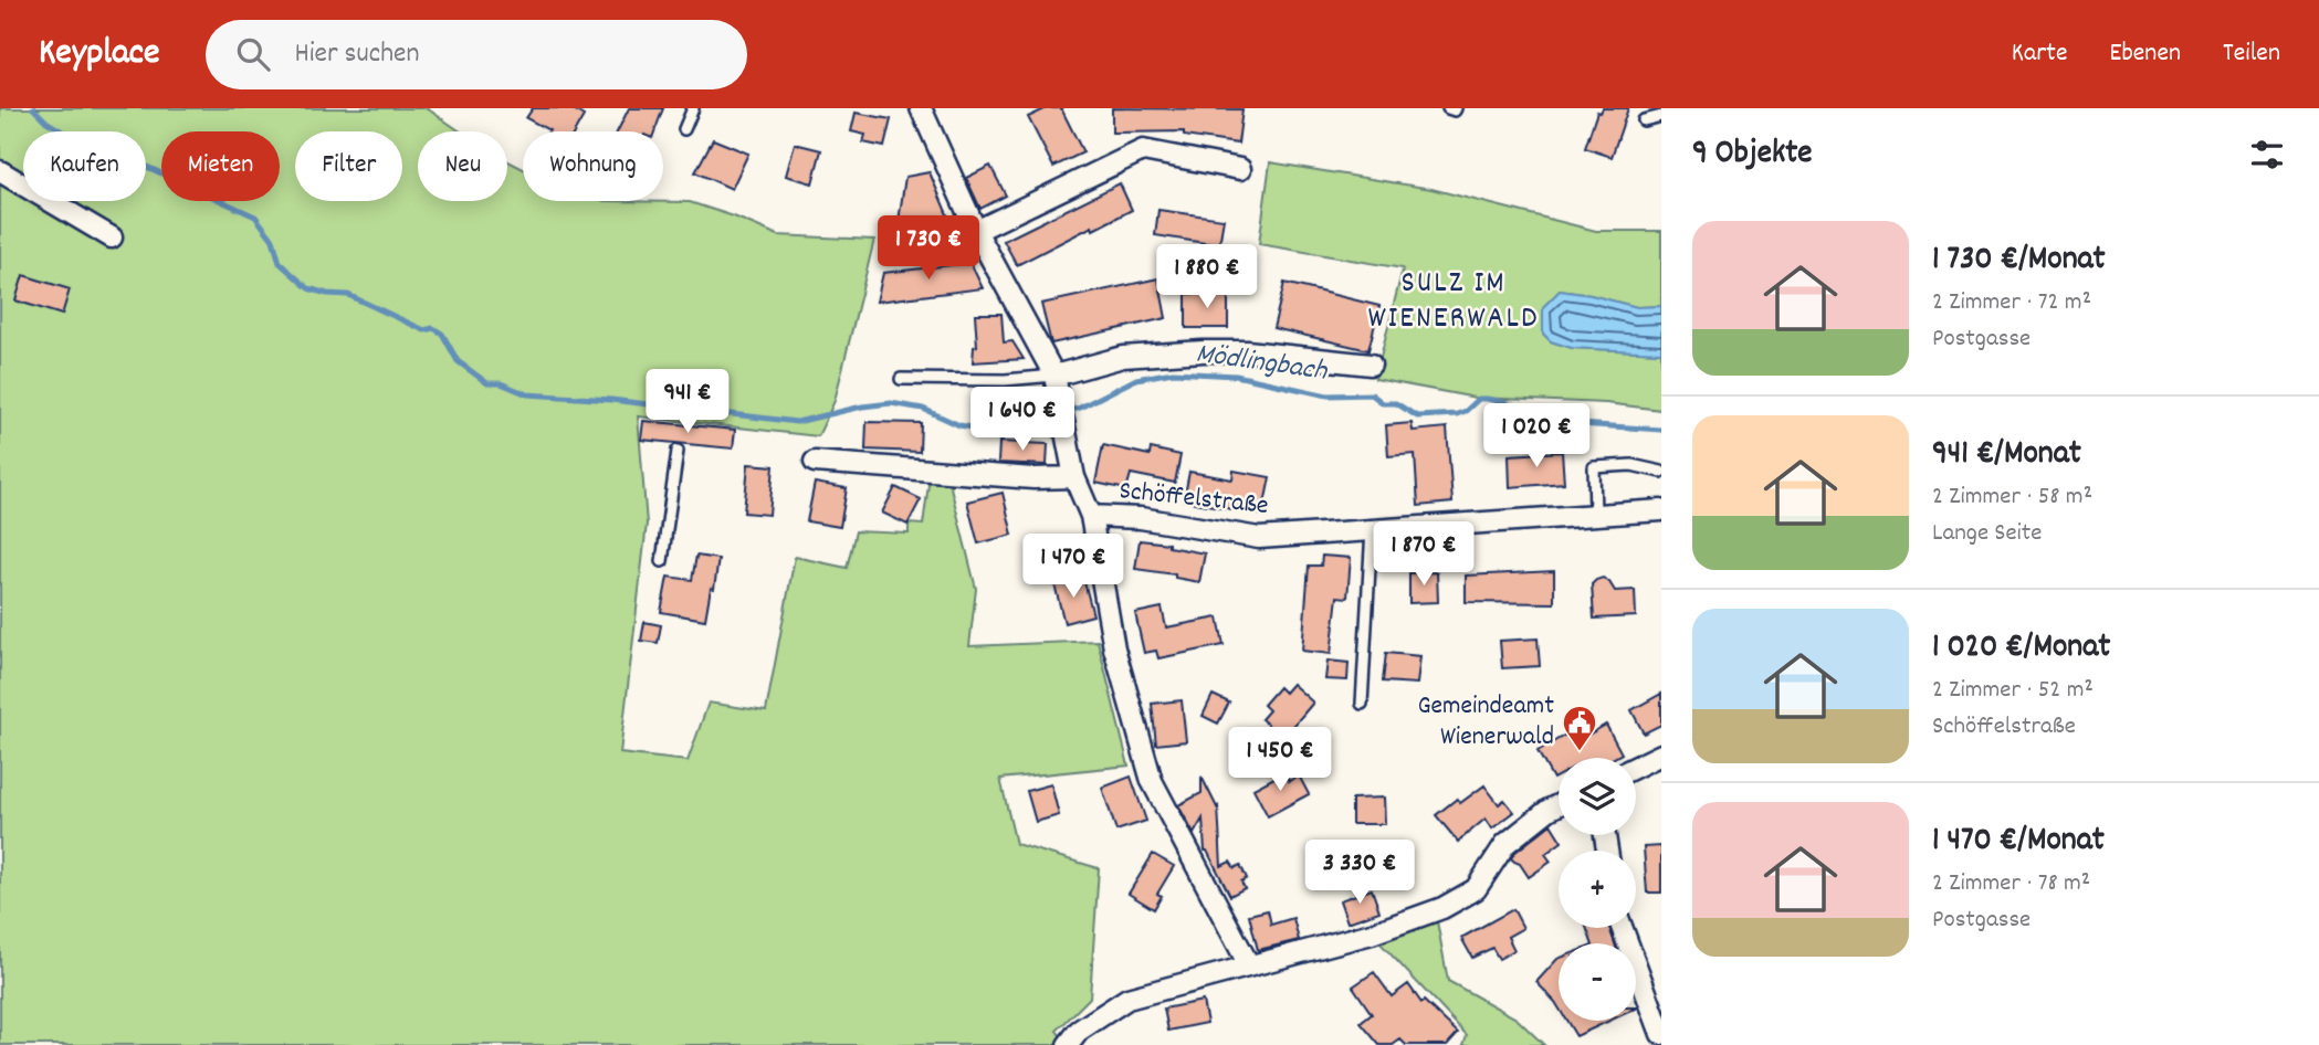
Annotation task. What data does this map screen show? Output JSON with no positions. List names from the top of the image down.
{
  "streets": {
    "street": ["Schöffelstraße"]
  },
  "districts": ["SULZ IM WIENERWALD"],
  "water": ["Mödlingbach"],
  "places": {
    "public building": ["Gemeindeamt Wienerwald"]
  },
  "page": {
    "header": "Keyplace",
    "search": "Hier suchen",
    "nav": ["Karte", "Ebenen", "Teilen"],
    "heading": "9 Objekte",
    "chip": [
      "Kaufen",
      "Mieten",
      "Filter",
      "Neu",
      "Wohnung"
    ],
    "list": [
      {
        "name": "1 730 €/Monat",
        "note": "2 Zimmer · 72 m² · Postgasse"
      },
      {
        "name": "941 €/Monat",
        "note": "2 Zimmer · 58 m² · Lange Seite"
      },
      {
        "name": "1 020 €/Monat",
        "note": "2 Zimmer · 52 m² · Schöffelstraße"
      },
      {
        "name": "1 470 €/Monat",
        "note": "2 Zimmer · 78 m² · Postgasse"
      }
    ],
    "price": [
      "1 730 €",
      "1 880 €",
      "941 €",
      "1 640 €",
      "1 020 €",
      "1 870 €",
      "1 470 €",
      "1 450 €",
      "3 330 €"
    ],
    "map_buttons": ["+", "−"]
  }
}
